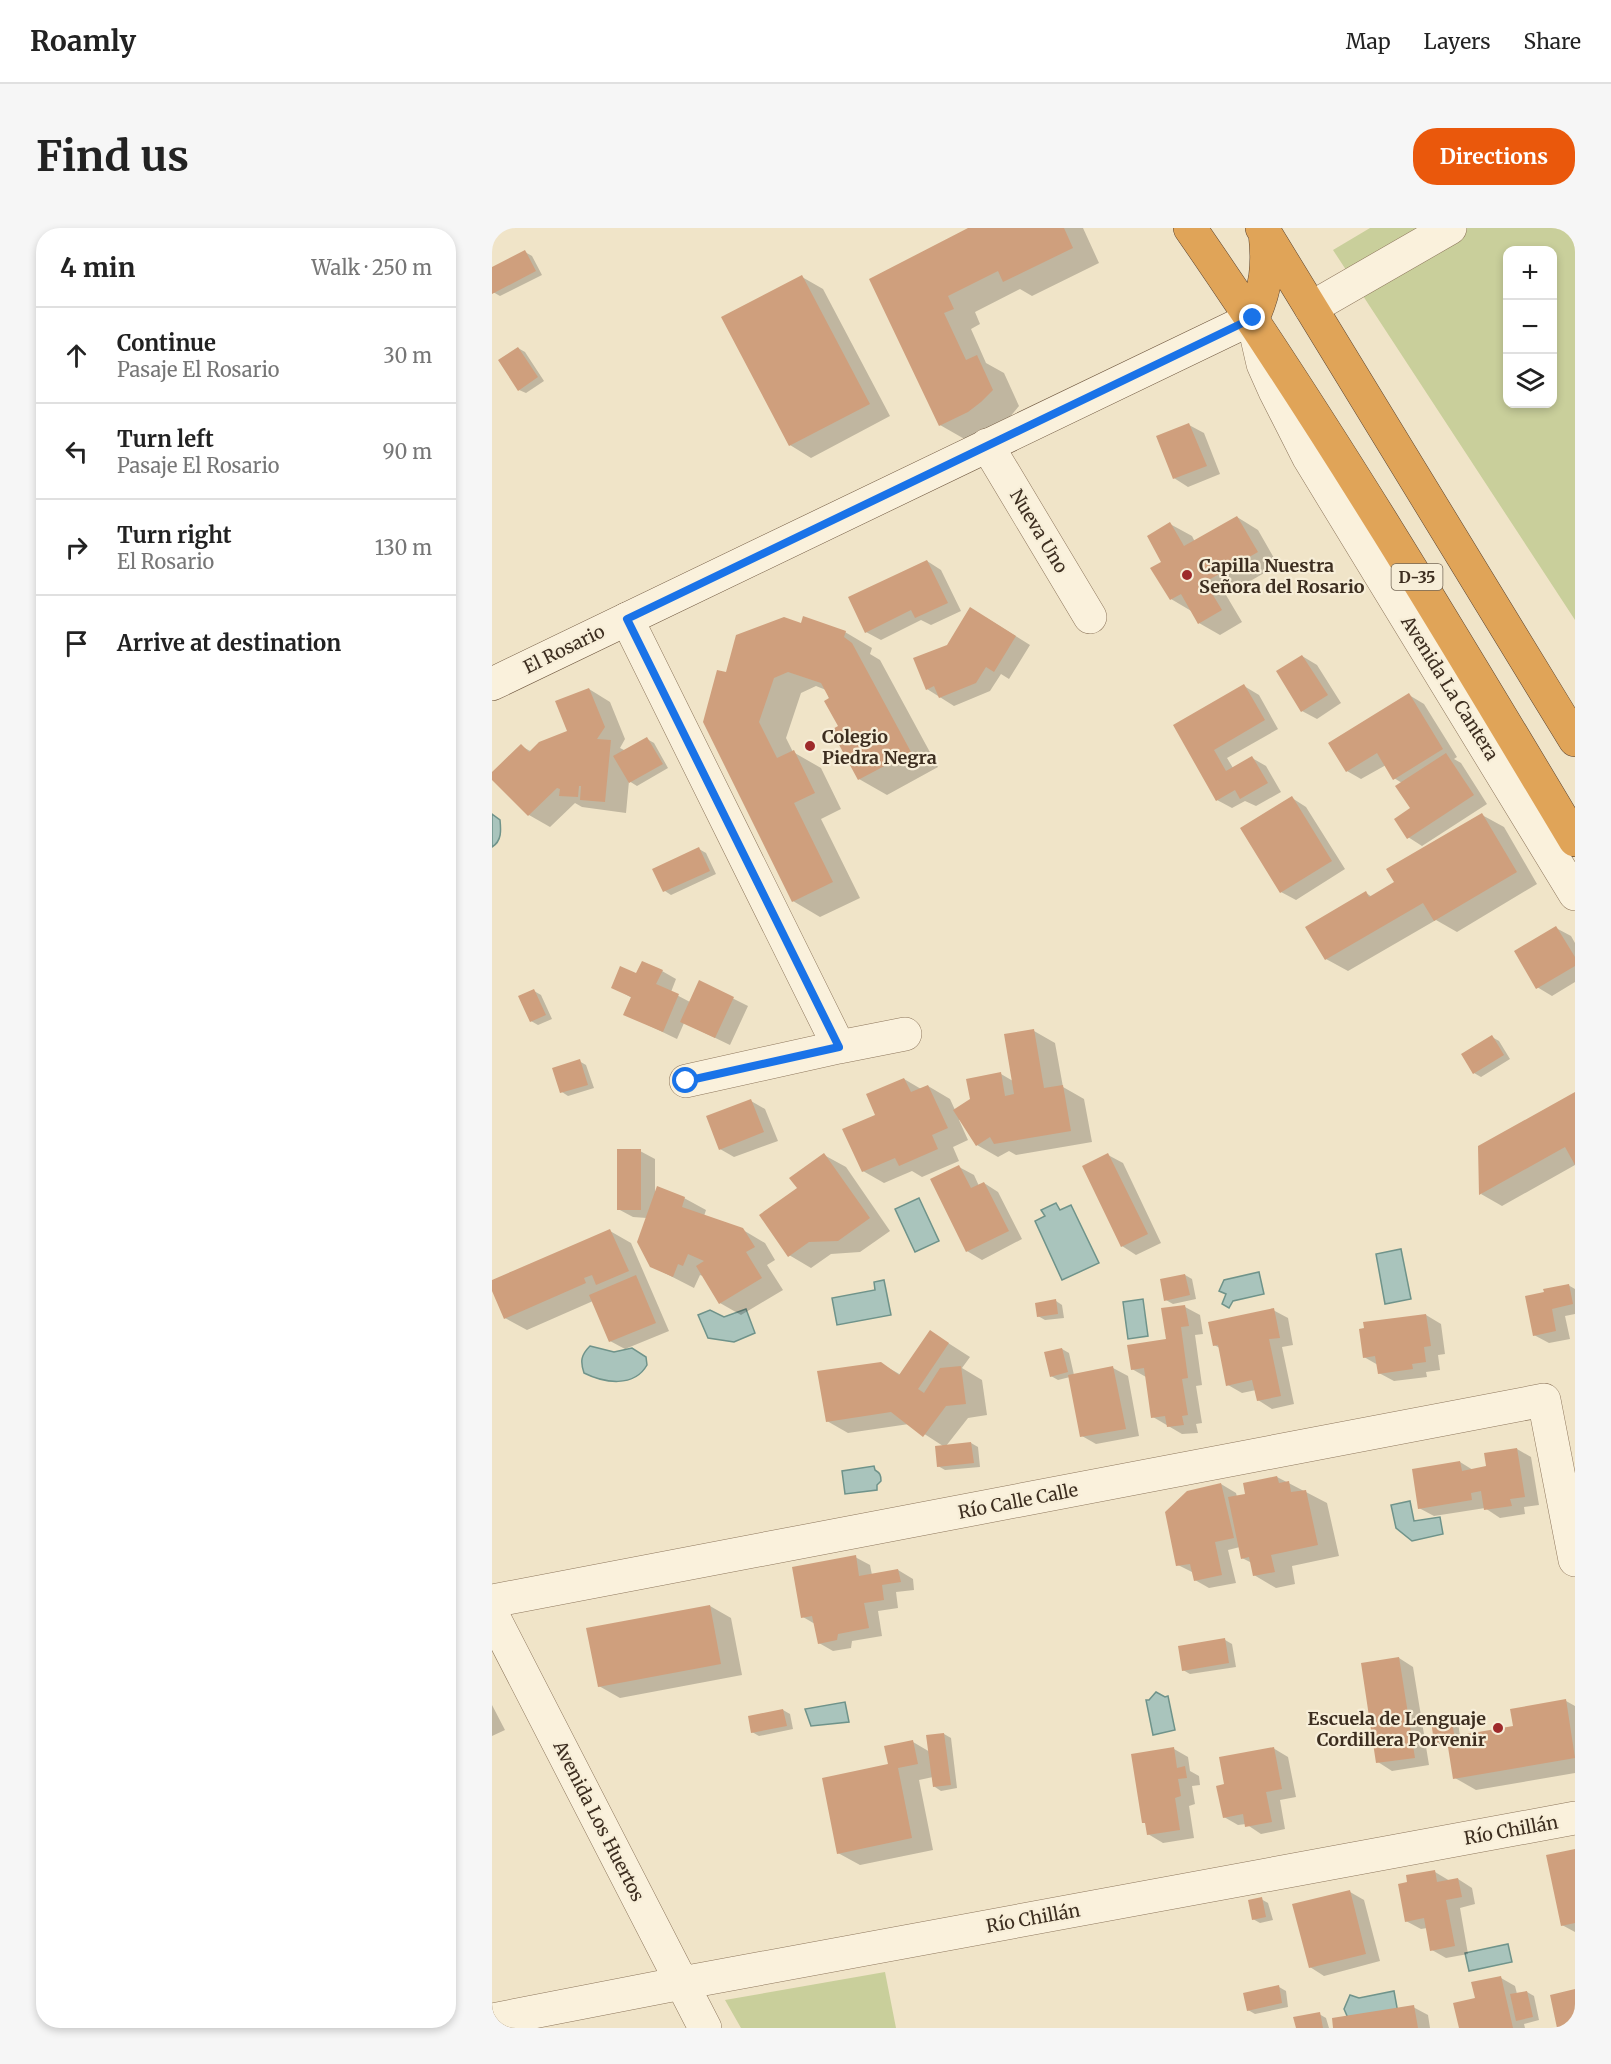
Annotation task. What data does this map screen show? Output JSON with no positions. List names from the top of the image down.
{
  "streets": {
    "highway": ["D-35", "Avenida La Cantera"],
    "street": [
      "Nueva Uno",
      "El Rosario",
      "Río Calle Calle",
      "Avenida Los Huertos",
      "Río Chillán"
    ]
  },
  "crossings": [
    ["Nueva Uno", "El Rosario"],
    ["El Rosario", "Avenida La Cantera"],
    ["Avenida Los Huertos", "Río Chillán"]
  ],
  "places": ["Capilla Nuestra Señora del Rosario", "Colegio Piedra Negra", "Escuela de Lenguaje Cordillera Porvenir"],
  "page": {
    "header": "Roamly",
    "nav": ["Map", "Layers", "Share"],
    "buttons": "Directions",
    "title": "Find us",
    "heading": ["4 min", "Walk · 250 m"],
    "map_buttons": ["+", "−"],
    "list": [
      ["Continue", "Pasaje El Rosario", "30 m"],
      ["Turn left", "Pasaje El Rosario", "90 m"],
      ["Turn right", "El Rosario", "130 m"],
      "Arrive at destination"
    ]
  }
}
